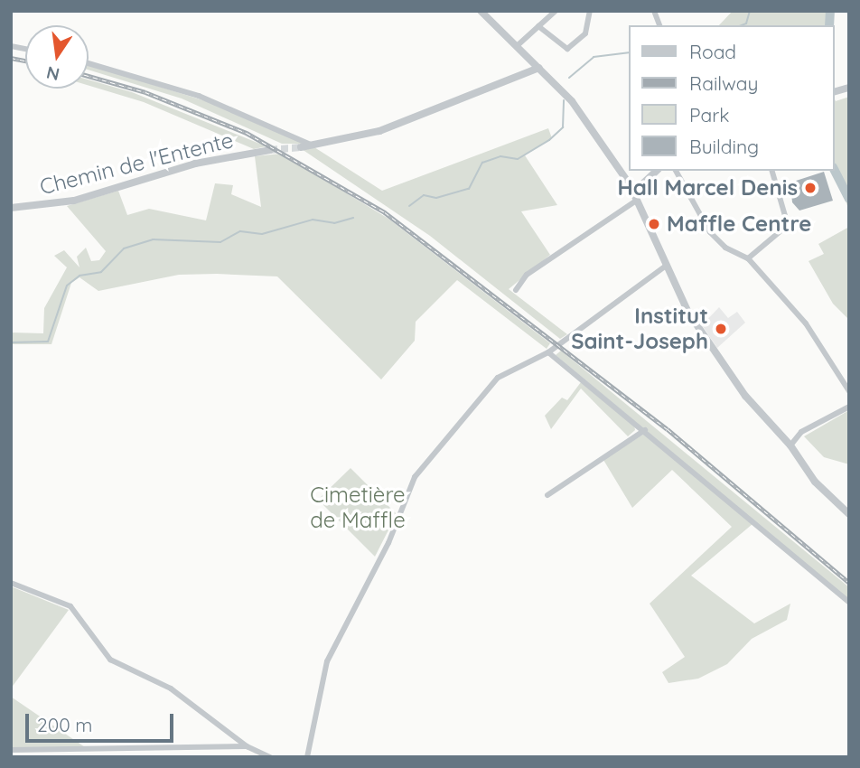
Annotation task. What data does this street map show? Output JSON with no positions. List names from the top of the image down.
{
  "streets": {
    "street": ["Chemin de l'Entente"]
  },
  "parks": ["Cimetière de Maffle"],
  "places": ["Hall Marcel Denis", "Maffle Centre", "Institut Saint-Joseph"],
  "legend": [
    "Road",
    "Railway",
    "Park",
    "Building"
  ],
  "scale_bar": "200 m",
  "north": "bottom"
}
